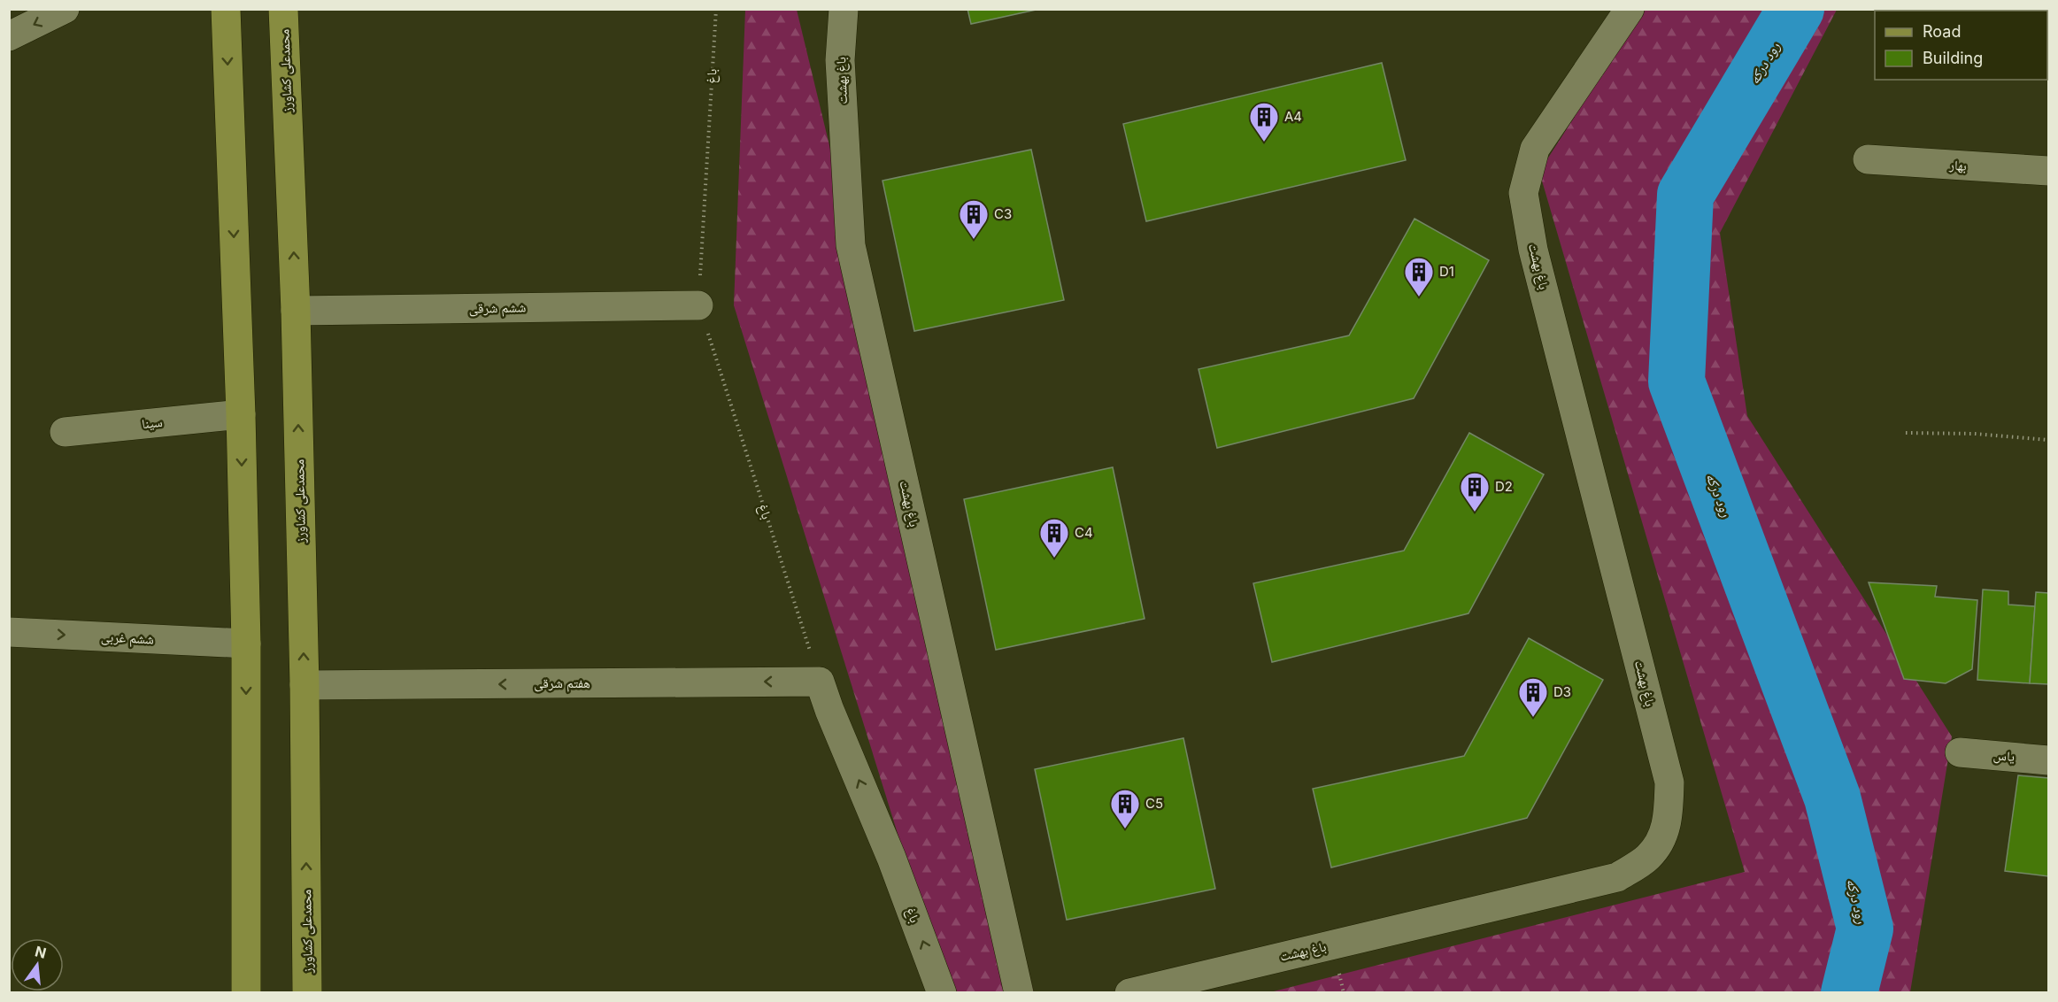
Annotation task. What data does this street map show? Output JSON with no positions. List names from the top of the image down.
{
  "streets": {
    "main road": ["محمدعلی کشاورز"],
    "street": [
      "باغ",
      "باغ بهشت",
      "بهار",
      "ششم شرقی",
      "سینا",
      "ششم غربی",
      "هفتم شرقی",
      "یاس"
    ]
  },
  "crossings": [
    ["محمدعلی کشاورز", "ششم شرقی"],
    ["محمدعلی کشاورز", "هفتم شرقی"],
    ["باغ", "ششم شرقی"],
    ["باغ", "هفتم شرقی"]
  ],
  "one_way": ["ششم غربی", "هفتم شرقی"],
  "water": ["رود درکه"],
  "places": {
    "building": [
      "A4",
      "C3",
      "D1",
      "D2",
      "C4",
      "D3",
      "C5"
    ]
  },
  "legend": ["Road", "Building"],
  "north": "top"
}
